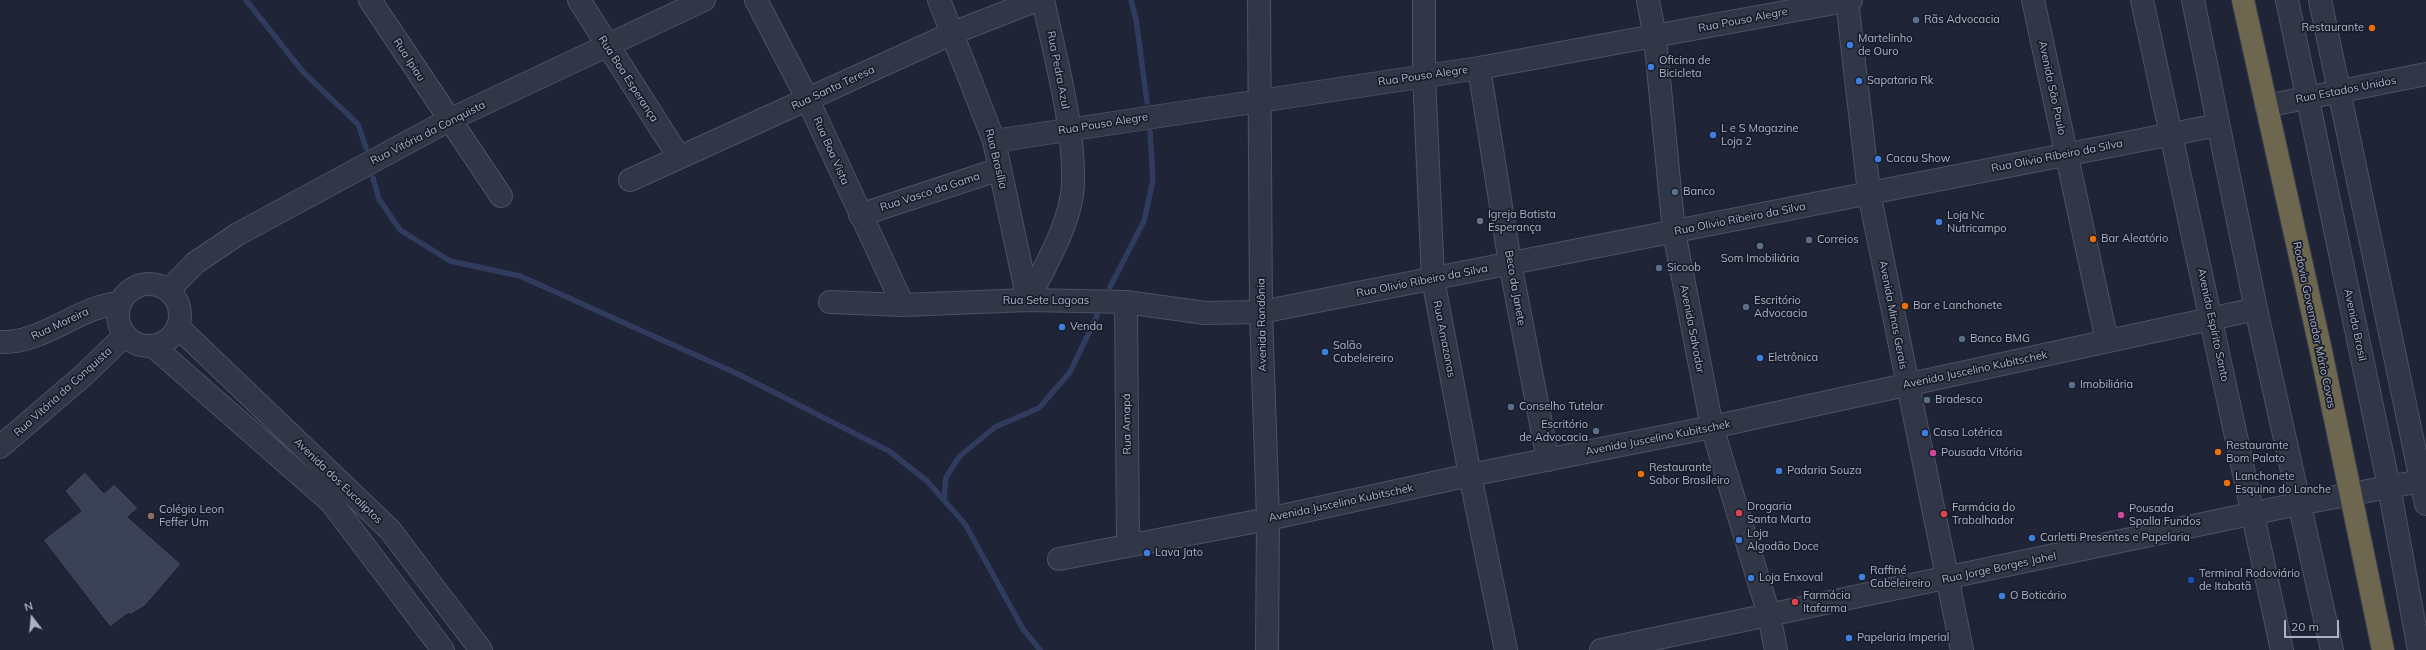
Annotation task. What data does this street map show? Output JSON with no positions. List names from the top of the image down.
{
  "streets": {
    "highway": ["Rodovia Governador Mário Covas"],
    "street": [
      "Rua Pouso Alegre",
      "Rua Ipiau",
      "Rua Pedra Azul",
      "Rua Boa Esperança",
      "Rua Santa Teresa",
      "Avenida São Paulo",
      "Rua Estados Unidos",
      "Rua Vitória da Conquista",
      "Rua Boa Vista",
      "Rua Olivio Ribeiro da Silva",
      "Rua Brasília",
      "Rua Vasco da Gama",
      "Beco da Janete",
      "Rua Sete Lagoas",
      "Avenida Minas Gerais",
      "Rua Moreira",
      "Avenida Rondônia",
      "Avenida Espírito Santo",
      "Avenida Brasil",
      "Avenida Salvador",
      "Rua Amazonas",
      "Avenida Juscelino Kubitschek",
      "Rua Amapá",
      "Avenida dos Eucaliptos",
      "Rua Jorge Borges Jahel"
    ]
  },
  "crossings": [
    ["Rua Pouso Alegre", "Rua Pedra Azul"],
    ["Rua Pouso Alegre", "Rua Brasília"],
    ["Rua Pouso Alegre", "Beco da Janete"],
    ["Rua Pouso Alegre", "Avenida Minas Gerais"],
    ["Rua Pouso Alegre", "Avenida Rondônia"],
    ["Rua Pouso Alegre", "Avenida Salvador"],
    ["Rua Pouso Alegre", "Rua Amazonas"],
    ["Rua Ipiau", "Rua Vitória da Conquista"],
    ["Rua Pedra Azul", "Rua Brasília"],
    ["Rua Pedra Azul", "Rua Sete Lagoas"],
    ["Rua Boa Esperança", "Rua Santa Teresa"],
    ["Rua Boa Esperança", "Rua Vitória da Conquista"],
    ["Rua Santa Teresa", "Rua Boa Vista"],
    ["Rua Santa Teresa", "Rua Brasília"],
    ["Avenida São Paulo", "Rua Olivio Ribeiro da Silva"],
    ["Avenida São Paulo", "Avenida Juscelino Kubitschek"],
    ["Rua Estados Unidos", "Rodovia Governador Mário Covas"],
    ["Rua Estados Unidos", "Avenida Brasil"],
    ["Rua Vitória da Conquista", "Rua Moreira"],
    ["Rua Vitória da Conquista", "Avenida dos Eucaliptos"],
    ["Rua Boa Vista", "Rua Vasco da Gama"],
    ["Rua Boa Vista", "Rua Sete Lagoas"],
    ["Rua Olivio Ribeiro da Silva", "Beco da Janete"],
    ["Rua Olivio Ribeiro da Silva", "Rua Sete Lagoas"],
    ["Rua Olivio Ribeiro da Silva", "Avenida Minas Gerais"],
    ["Rua Olivio Ribeiro da Silva", "Avenida Rondônia"],
    ["Rua Olivio Ribeiro da Silva", "Avenida Espírito Santo"],
    ["Rua Olivio Ribeiro da Silva", "Avenida Salvador"],
    ["Rua Olivio Ribeiro da Silva", "Rua Amazonas"],
    ["Rua Brasília", "Rua Vasco da Gama"],
    ["Rua Brasília", "Rua Sete Lagoas"],
    ["Beco da Janete", "Avenida Juscelino Kubitschek"],
    ["Rua Sete Lagoas", "Avenida Rondônia"],
    ["Rua Sete Lagoas", "Rua Amapá"],
    ["Avenida Minas Gerais", "Avenida Juscelino Kubitschek"],
    ["Avenida Minas Gerais", "Rua Jorge Borges Jahel"],
    ["Rua Moreira", "Avenida dos Eucaliptos"],
    ["Avenida Rondônia", "Avenida Juscelino Kubitschek"],
    ["Avenida Espírito Santo", "Avenida Juscelino Kubitschek"],
    ["Avenida Espírito Santo", "Rua Jorge Borges Jahel"],
    ["Rodovia Governador Mário Covas", "Rua Jorge Borges Jahel"],
    ["Avenida Brasil", "Rua Jorge Borges Jahel"],
    ["Avenida Salvador", "Avenida Juscelino Kubitschek"],
    ["Avenida Salvador", "Rua Jorge Borges Jahel"],
    ["Rua Amazonas", "Avenida Juscelino Kubitschek"],
    ["Avenida Juscelino Kubitschek", "Rua Amapá"]
  ],
  "places": [
    "Rãs Advocacia",
    "Restaurante",
    "Martelinho de Ouro",
    "Oficina de Bicicleta",
    "Sapataria Rk",
    "L e S Magazine Loja 2",
    "Cacau Show",
    "Banco",
    "Igreja Batista Esperança",
    "Loja Nc Nutricampo",
    "Bar Aleatório",
    "Correios",
    "Som Imobiliária",
    "Sicoob",
    "Bar e Lanchonete",
    "Escritório Advocacia",
    "Venda",
    "Banco BMG",
    "Salão Cabeleireiro",
    "Eletrônica",
    "Imobiliária",
    "Bradesco",
    "Conselho Tutelar",
    "Escritório de Advocacia",
    "Casa Lotérica",
    "Restaurante Bom Palato",
    "Pousada Vitória",
    "Padaria Souza",
    "Restaurante Sabor Brasileiro",
    "Lanchonete Esquina do Lanche",
    "Drogaria Santa Marta",
    "Farmácia do Trabalhador",
    "Pousada Spalla Fundos",
    "Colégio Leon Feffer Um",
    "Carletti Presentes e Papelaria",
    "Loja Algodão Doce",
    "Lava Jato",
    "Raffiné Cabeleireiro",
    "Loja Enxoval",
    "Terminal Rodoviário de Itabatã",
    "O Boticário",
    "Farmácia Itafarma",
    "Papelaria Imperial"
  ],
  "scale_bar": "20 m",
  "north": "top"
}
